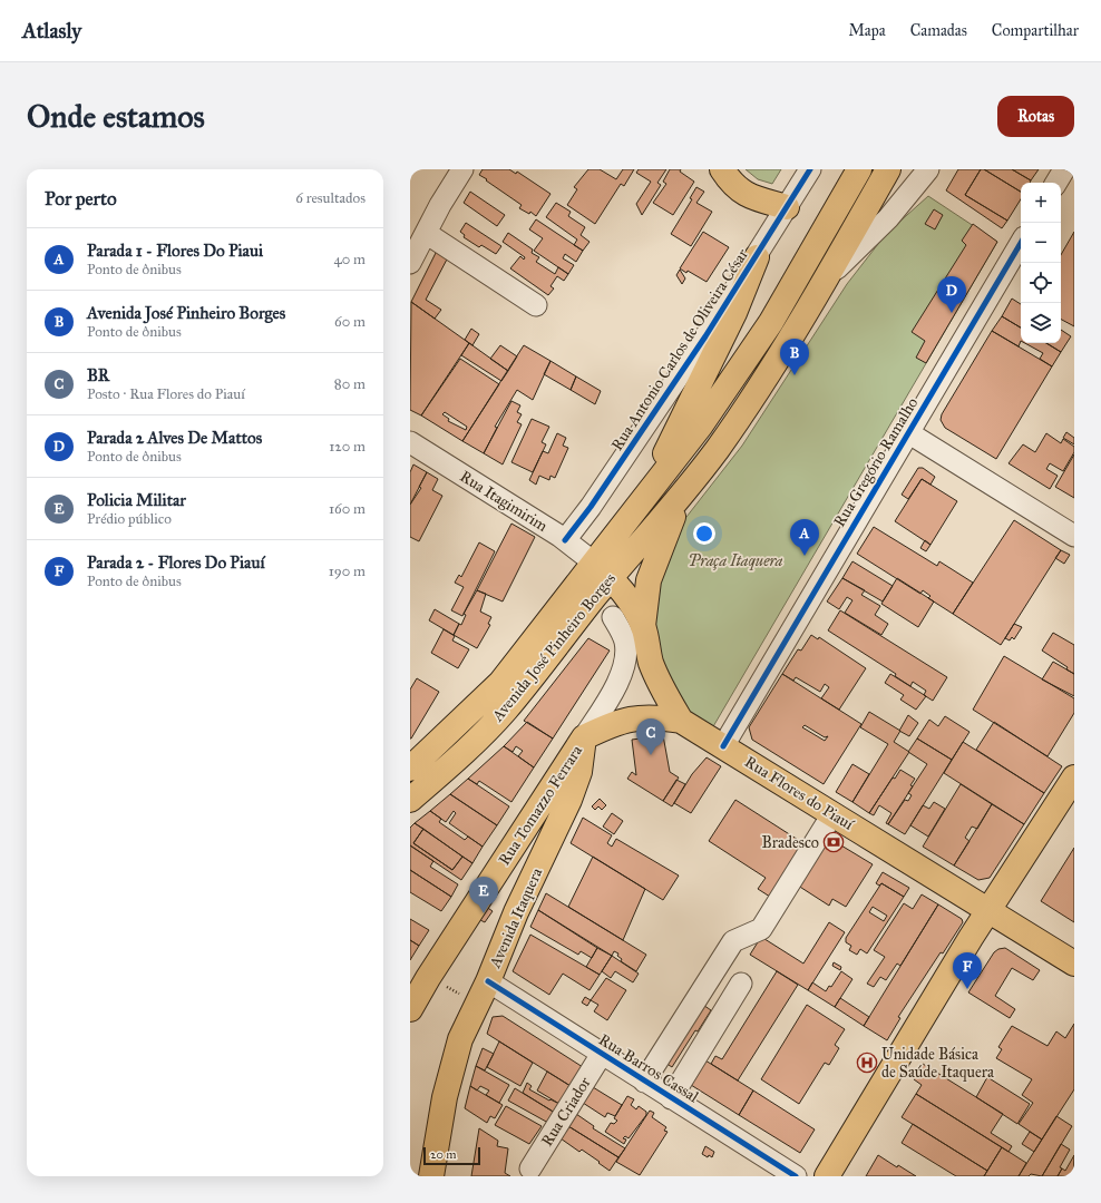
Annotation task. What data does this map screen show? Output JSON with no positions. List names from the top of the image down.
{
  "streets": {
    "main road": [
      "Avenida José Pinheiro Borges",
      "Rua Flores do Piauí",
      "Rua Tomazzo Ferrara",
      "Avenida Itaquera"
    ],
    "street": [
      "Rua Antonio Carlos de Oliveira César",
      "Rua Gregório Ramalho",
      "Rua Itagimirim",
      "Rua Barros Cassal",
      "Rua Criador"
    ]
  },
  "crossings": [
    ["Rua Antonio Carlos de Oliveira César", "Rua Itagimirim"],
    ["Rua Gregório Ramalho", "Rua Flores do Piauí"],
    ["Rua Itagimirim", "Avenida José Pinheiro Borges"],
    ["Rua Itagimirim", "Rua Flores do Piauí"],
    ["Avenida José Pinheiro Borges", "Rua Flores do Piauí"],
    ["Rua Tomazzo Ferrara", "Avenida Itaquera"],
    ["Avenida Itaquera", "Rua Barros Cassal"],
    ["Rua Barros Cassal", "Rua Criador"]
  ],
  "parks": ["Praça Itaquera"],
  "places": {
    "bank": ["Bradesco"],
    "hospital": ["Unidade Básica de Saúde Itaquera"]
  },
  "scale_bar": "20 m",
  "page": {
    "header": "Atlasly",
    "nav": ["Mapa", "Camadas", "Compartilhar"],
    "buttons": "Rotas",
    "title": "Onde estamos",
    "heading": ["Por perto", "6 resultados"],
    "map_buttons": ["+", "−"],
    "list": [
      {
        "mark": "A",
        "name": "Parada 1 - Flores Do Piaui",
        "note": "Ponto de ônibus",
        "value": "40 m"
      },
      {
        "mark": "B",
        "name": "Avenida José Pinheiro Borges",
        "note": "Ponto de ônibus",
        "value": "60 m"
      },
      {
        "mark": "C",
        "name": "BR",
        "note": "Posto · Rua Flores do Piauí",
        "value": "80 m"
      },
      {
        "mark": "D",
        "name": "Parada 2 Alves De Mattos",
        "note": "Ponto de ônibus",
        "value": "120 m"
      },
      {
        "mark": "E",
        "name": "Policia Militar",
        "note": "Prédio público",
        "value": "160 m"
      },
      {
        "mark": "F",
        "name": "Parada 2 - Flores Do Piauí",
        "note": "Ponto de ônibus",
        "value": "190 m"
      }
    ],
    "pins": [
      "D",
      "B",
      "A",
      "C",
      "E",
      "F"
    ],
    "scale": "20 m"
  }
}
